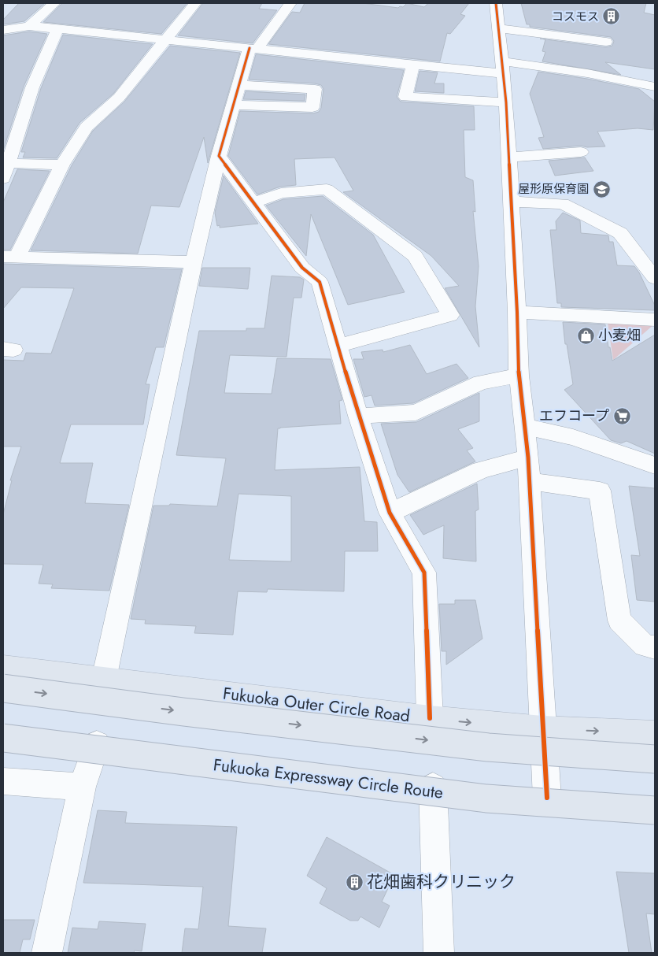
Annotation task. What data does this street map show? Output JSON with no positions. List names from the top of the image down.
{
  "streets": {
    "highway": ["Fukuoka Outer Circle Road", "Fukuoka Expressway Circle Route"]
  },
  "places": {
    "building": ["コスモス", "花畑歯科クリニック"],
    "school or university": ["屋形原保育園"],
    "shop": ["小麦畑"],
    "supermarket": ["エフコープ"]
  }
}
